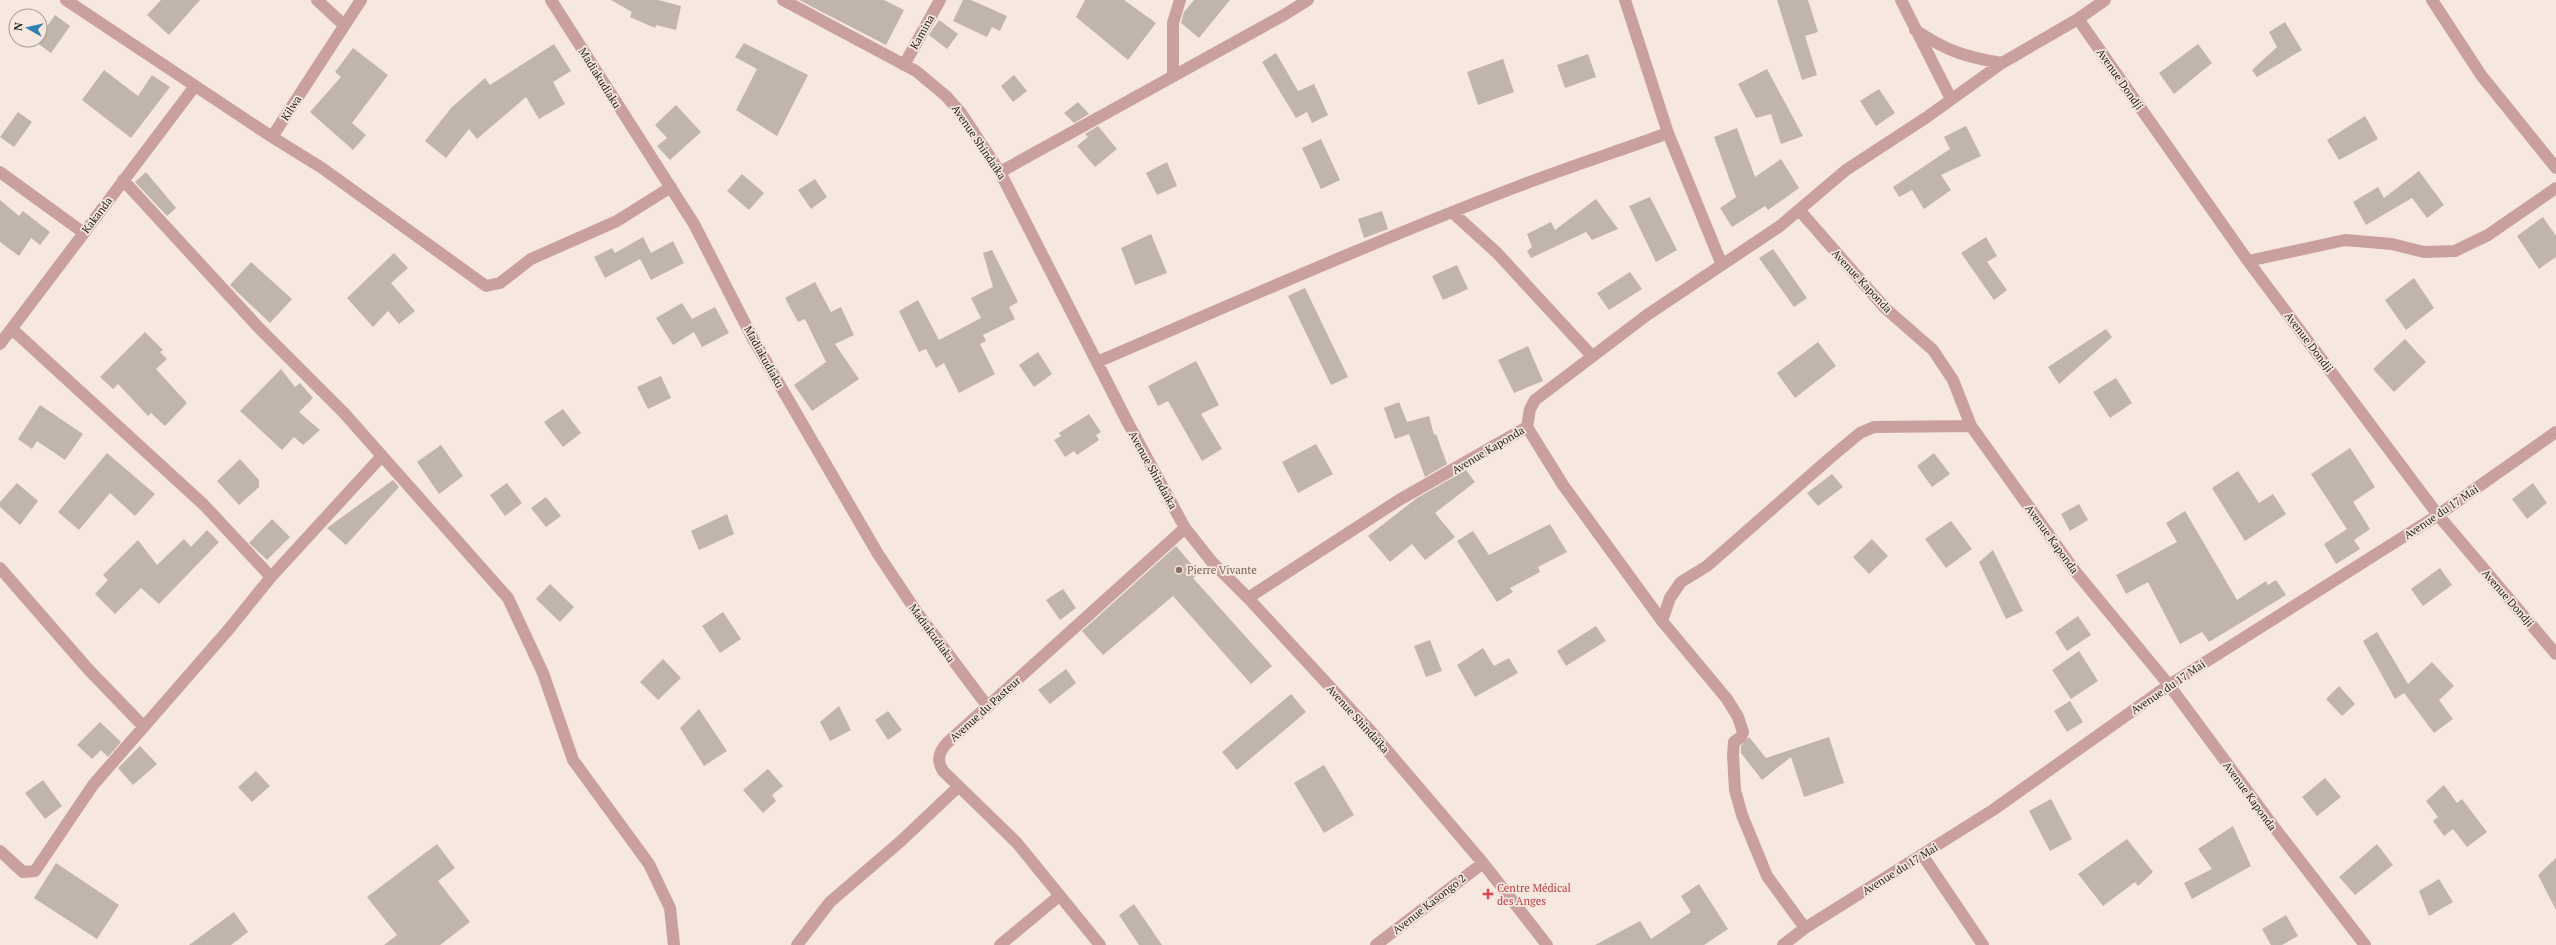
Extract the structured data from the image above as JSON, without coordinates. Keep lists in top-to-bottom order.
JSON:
{
  "streets": {
    "street": [
      "Kamina",
      "Madiakudiaku",
      "Avenue Dondji",
      "Kilwa",
      "Avenue Shindaïka",
      "Kakanda",
      "Avenue Kaponda",
      "Avenue du 17 Mai",
      "Avenue du Pasteur",
      "Avenue Kasongo 2"
    ]
  },
  "crossings": [
    ["Kamina", "Avenue Shindaïka"],
    ["Madiakudiaku", "Avenue du Pasteur"],
    ["Avenue Dondji", "Avenue du 17 Mai"],
    ["Avenue Shindaïka", "Avenue Kaponda"],
    ["Avenue Shindaïka", "Avenue du Pasteur"],
    ["Avenue Shindaïka", "Avenue Kasongo 2"],
    ["Avenue Kaponda", "Avenue du 17 Mai"]
  ],
  "places": {
    "other": ["Pierre Vivante"],
    "health": ["Centre Médical des Anges"]
  },
  "north": "left"
}
